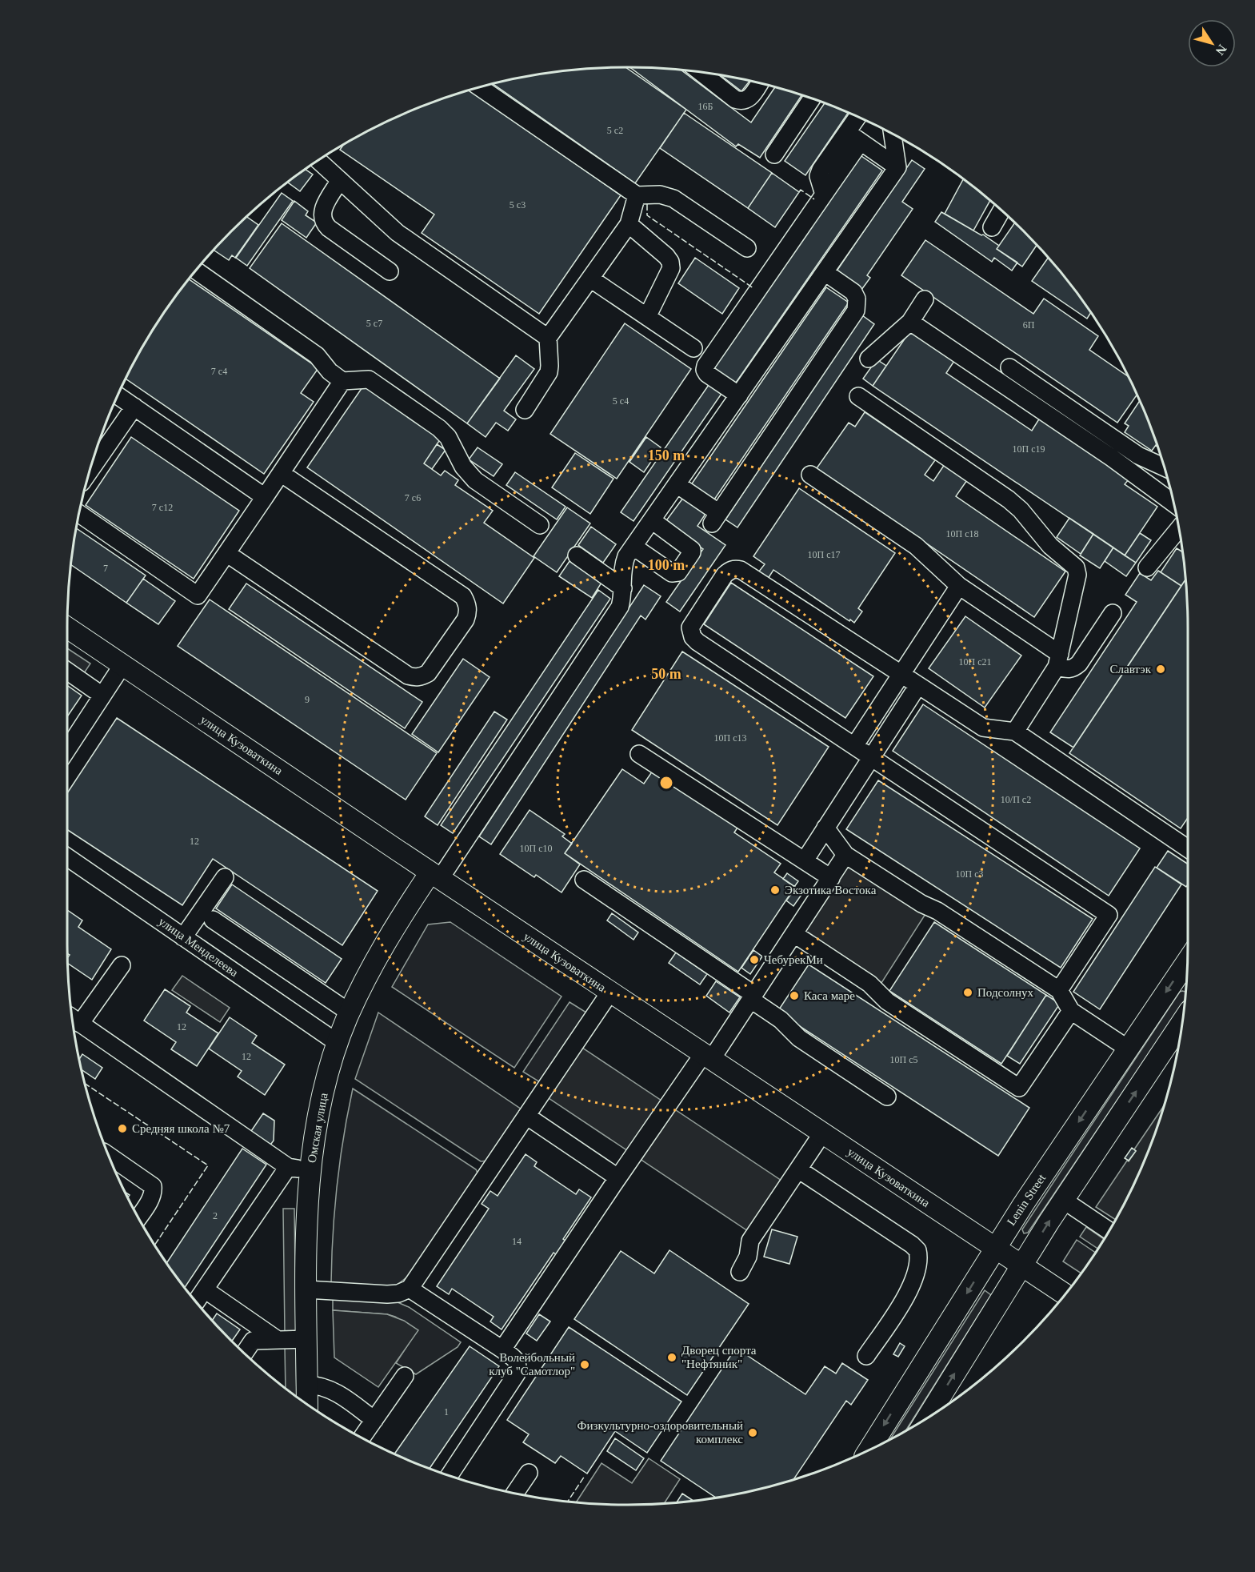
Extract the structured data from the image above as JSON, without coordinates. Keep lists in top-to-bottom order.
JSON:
{
  "streets": {
    "main road": ["улица Кузоваткина", "Омская улица", "Lenin Street"],
    "street": ["улица Менделеева"]
  },
  "crossings": [
    ["улица Кузоваткина", "Омская улица"],
    ["улица Кузоваткина", "Lenin Street"],
    ["улица Менделеева", "Омская улица"]
  ],
  "places": [
    "Славтэк",
    "Экзотика Востока",
    "ЧебурекМи",
    "Подсолнух",
    "Каса маре",
    "Средняя школа №7",
    "Дворец спорта \"Нефтяник\"",
    "Волейбольный клуб \"Самотлор\"",
    "Физкультурно-оздоровительный комплекс"
  ],
  "house_numbers": [
    "16Б",
    "5 с2",
    "5 с3",
    "5 с7",
    "6П",
    "7 с4",
    "5 с4",
    "10П с19",
    "7 с6",
    "7 с12",
    "10П с18",
    "10П с17",
    "7",
    "10П с21",
    "9",
    "10П с13",
    "10/П с2",
    "12",
    "10П с10",
    "10П с3",
    "12",
    "12",
    "10П с5",
    "2",
    "14",
    "1"
  ],
  "north": "bottom right",
  "rings": ["150 m", "100 m", "50 m"]
}
